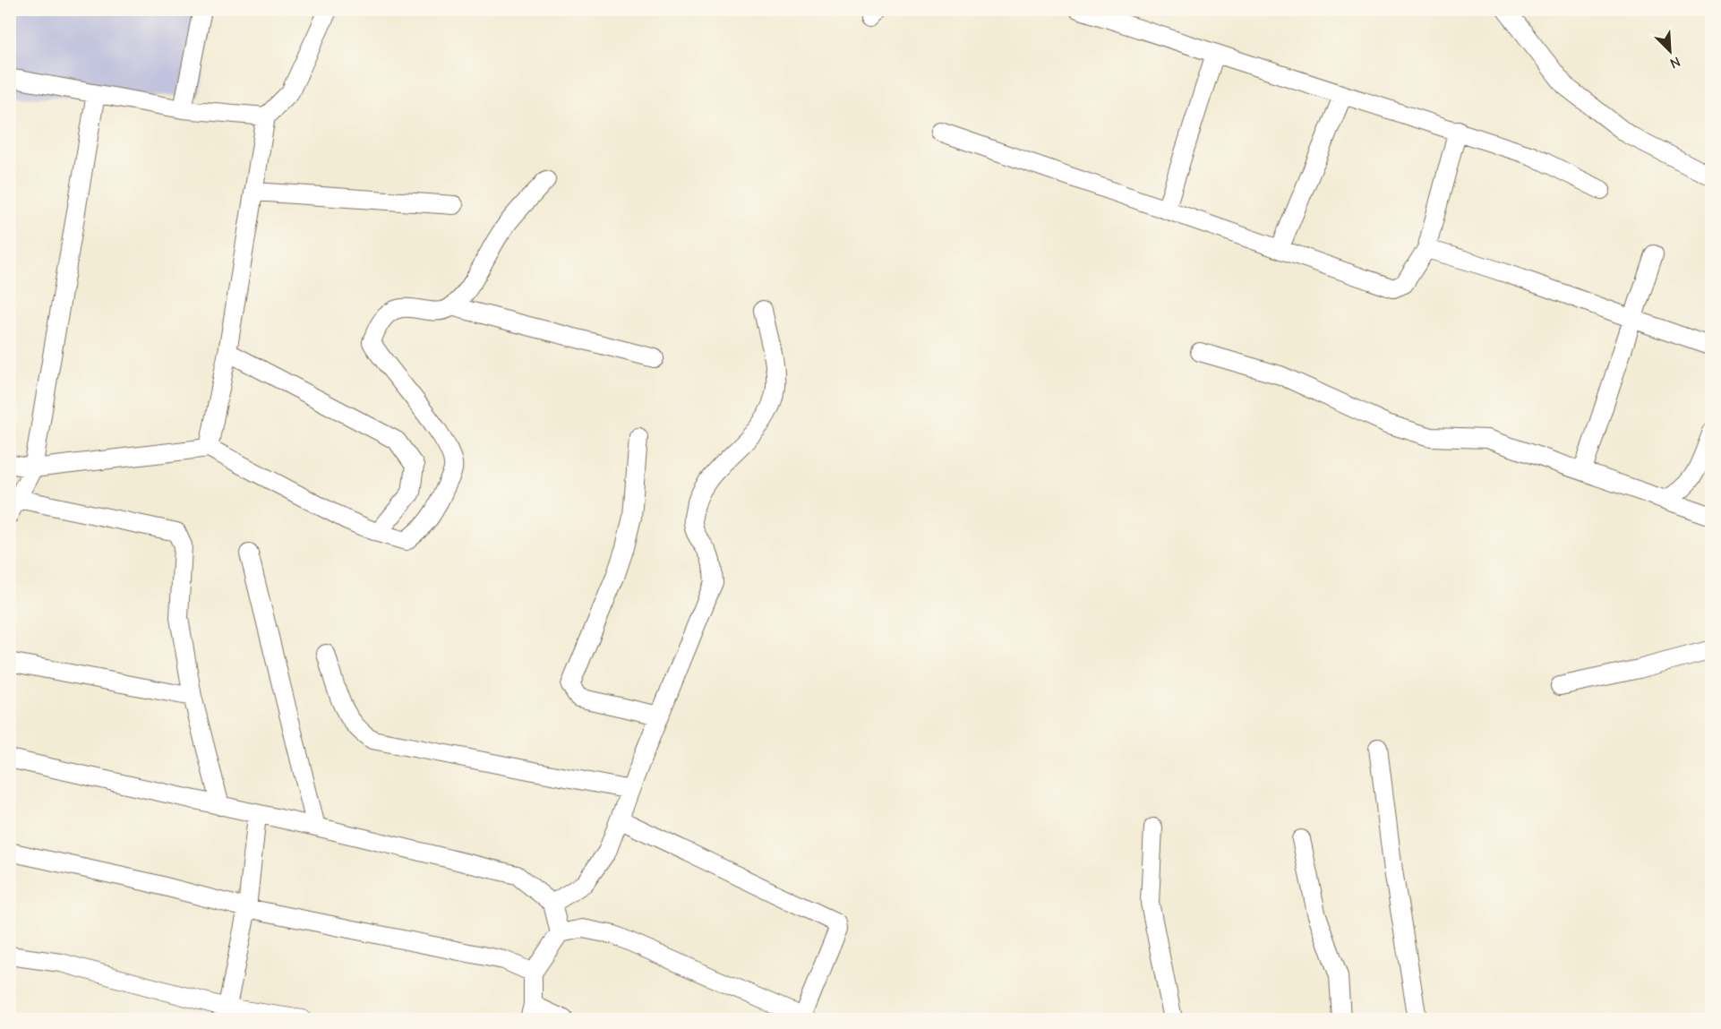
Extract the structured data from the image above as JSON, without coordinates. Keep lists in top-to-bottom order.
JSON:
{
  "north": "bottom right"
}
